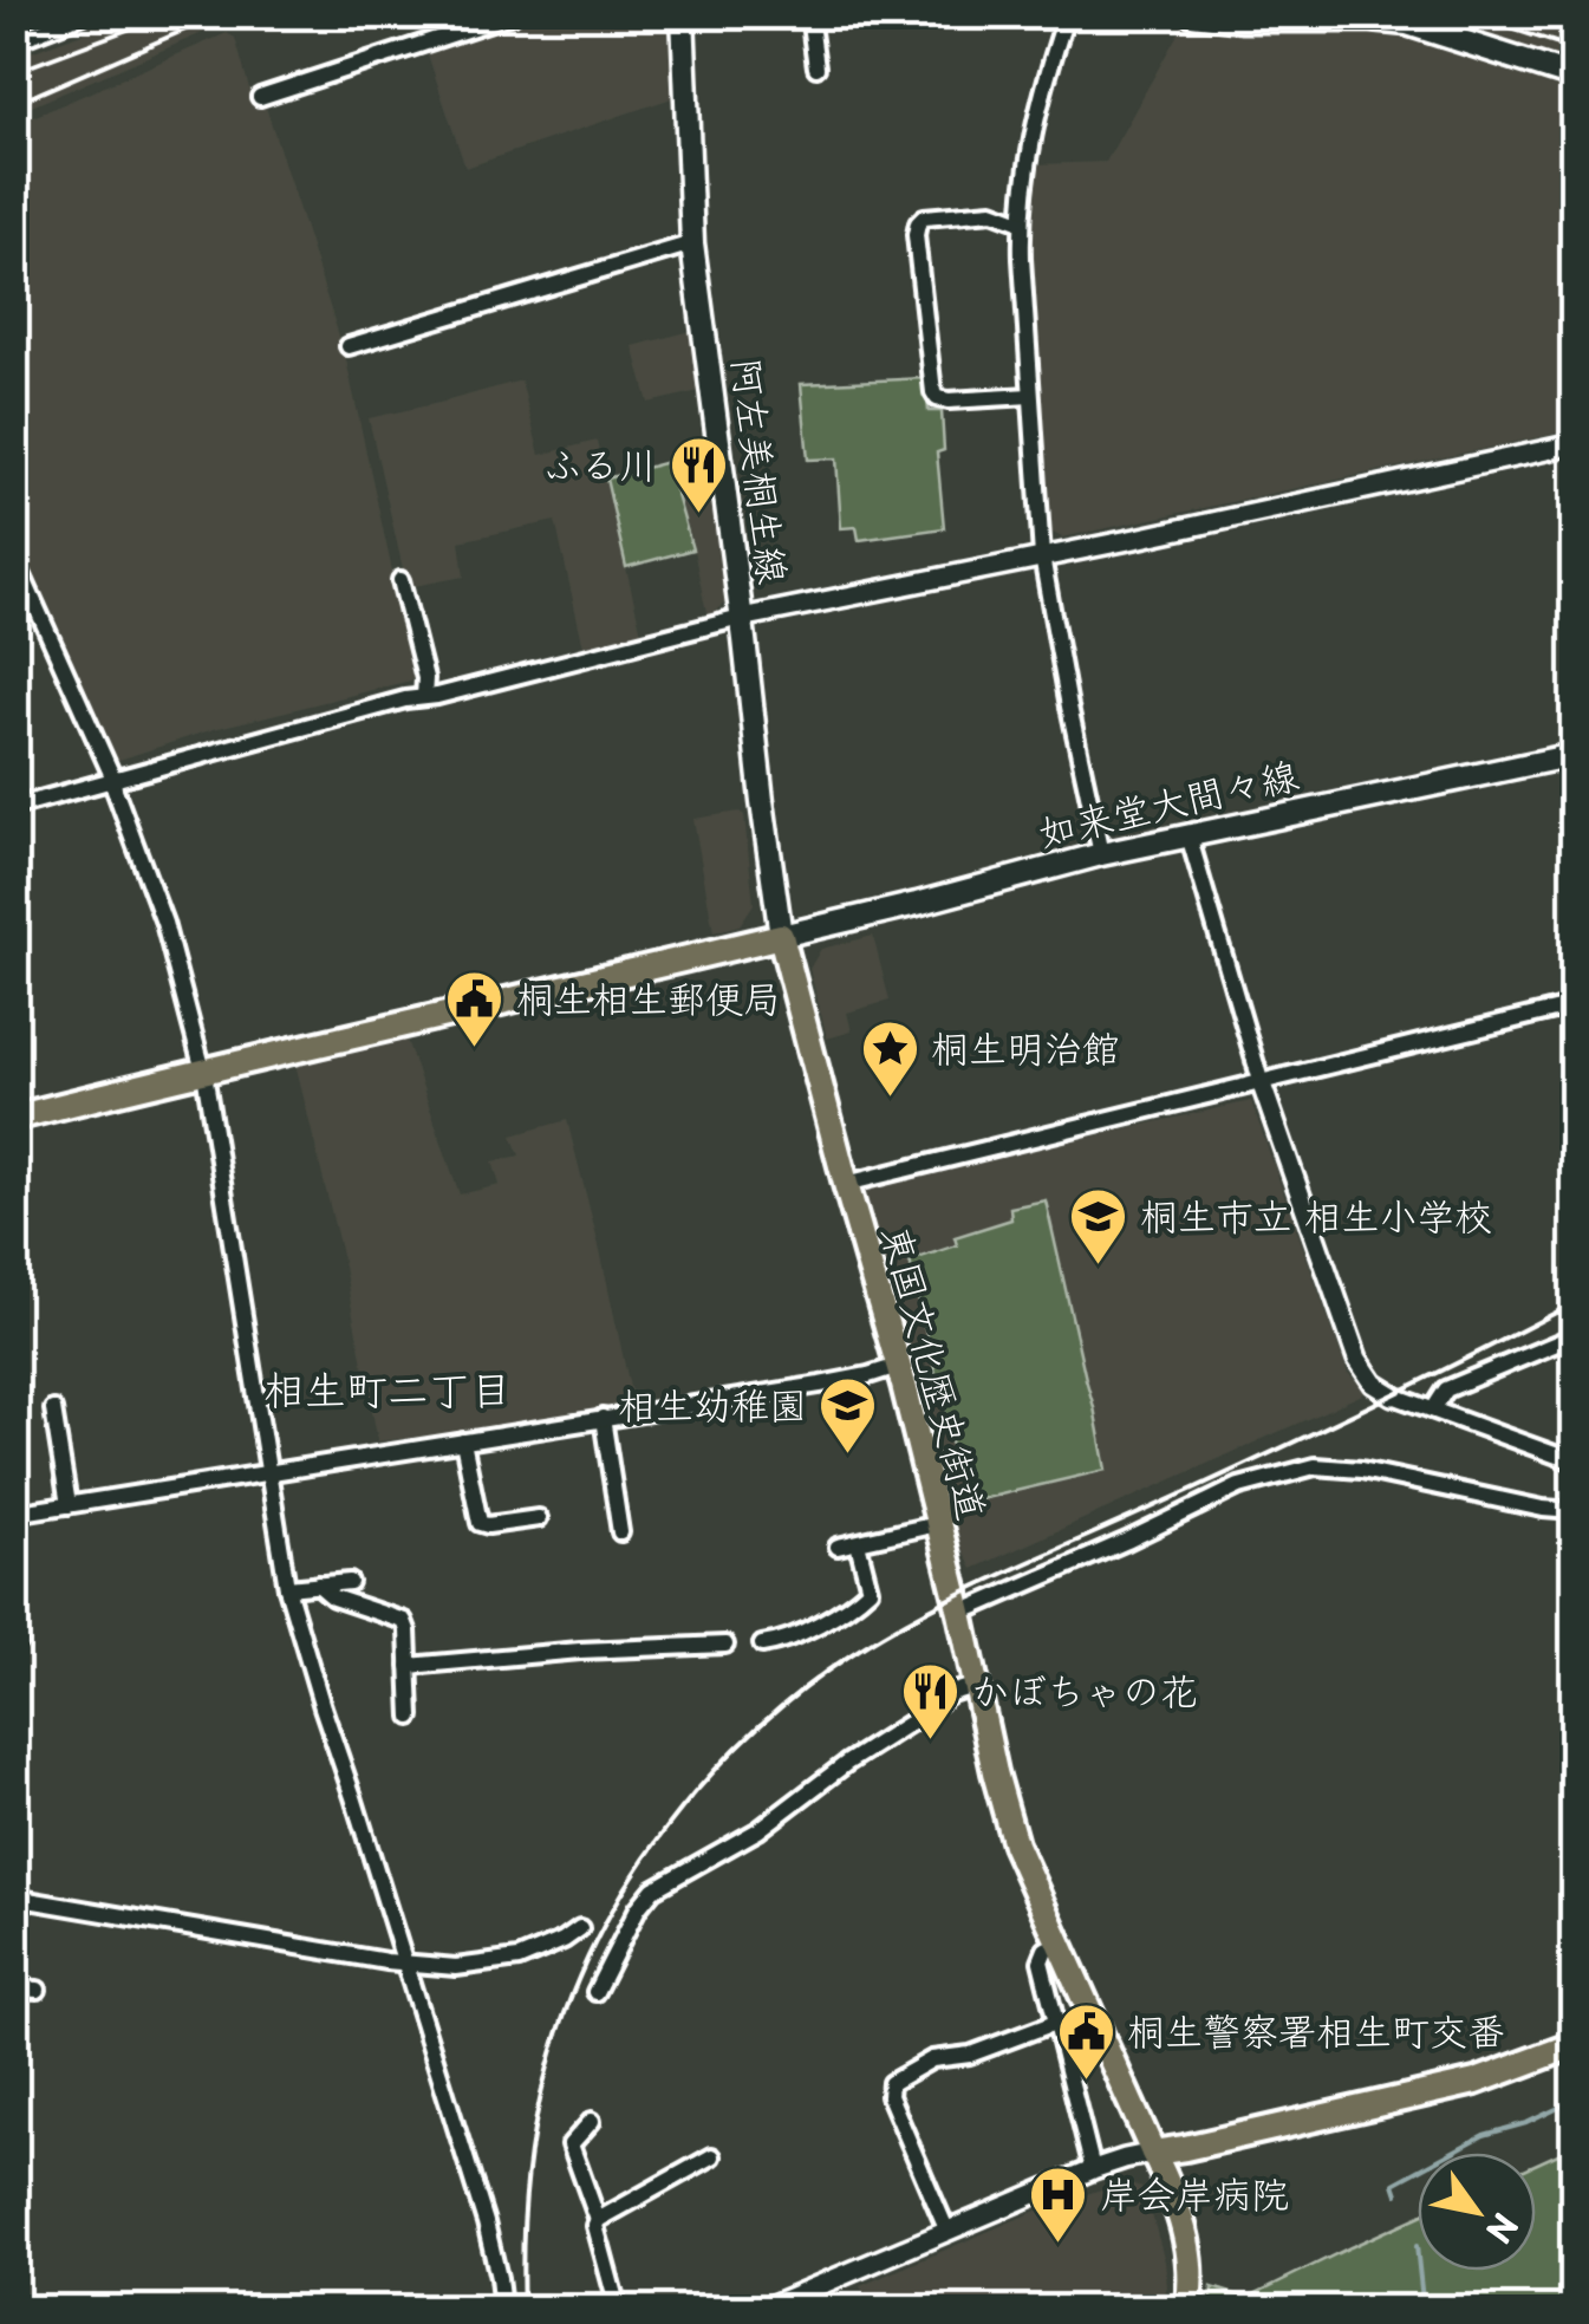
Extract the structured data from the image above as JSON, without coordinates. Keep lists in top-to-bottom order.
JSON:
{
  "streets": {
    "main road": ["阿左美桐生線", "如来堂大間々線", "東国文化歴史街道"]
  },
  "crossings": [
    ["阿左美桐生線", "如来堂大間々線"],
    ["阿左美桐生線", "東国文化歴史街道"],
    ["如来堂大間々線", "東国文化歴史街道"]
  ],
  "districts": ["相生町二丁目"],
  "places": {
    "restaurant": ["ふる川", "かぼちゃの花"],
    "public building": ["桐生相生郵便局", "桐生警察署相生町交番"],
    "place": ["桐生明治館"],
    "school or university": ["桐生市立 相生小学校", "相生幼稚園"],
    "hospital": ["岸会岸病院"]
  },
  "north": "bottom right"
}
